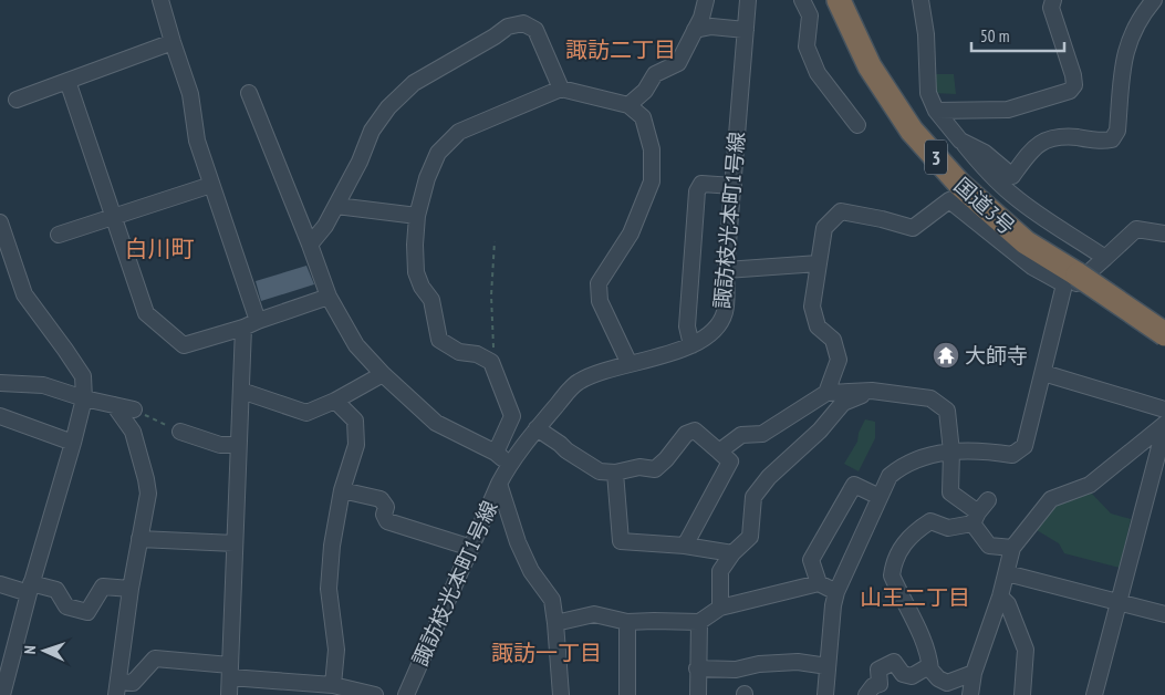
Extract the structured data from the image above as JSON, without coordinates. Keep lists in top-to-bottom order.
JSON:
{
  "streets": {
    "highway": ["3", "国道3号"],
    "street": ["諏訪枝光本町1号線"]
  },
  "districts": [
    "諏訪二丁目",
    "白川町",
    "山王二丁目",
    "諏訪一丁目"
  ],
  "places": {
    "temple": ["大師寺"]
  },
  "scale_bar": "50 m",
  "north": "left"
}
